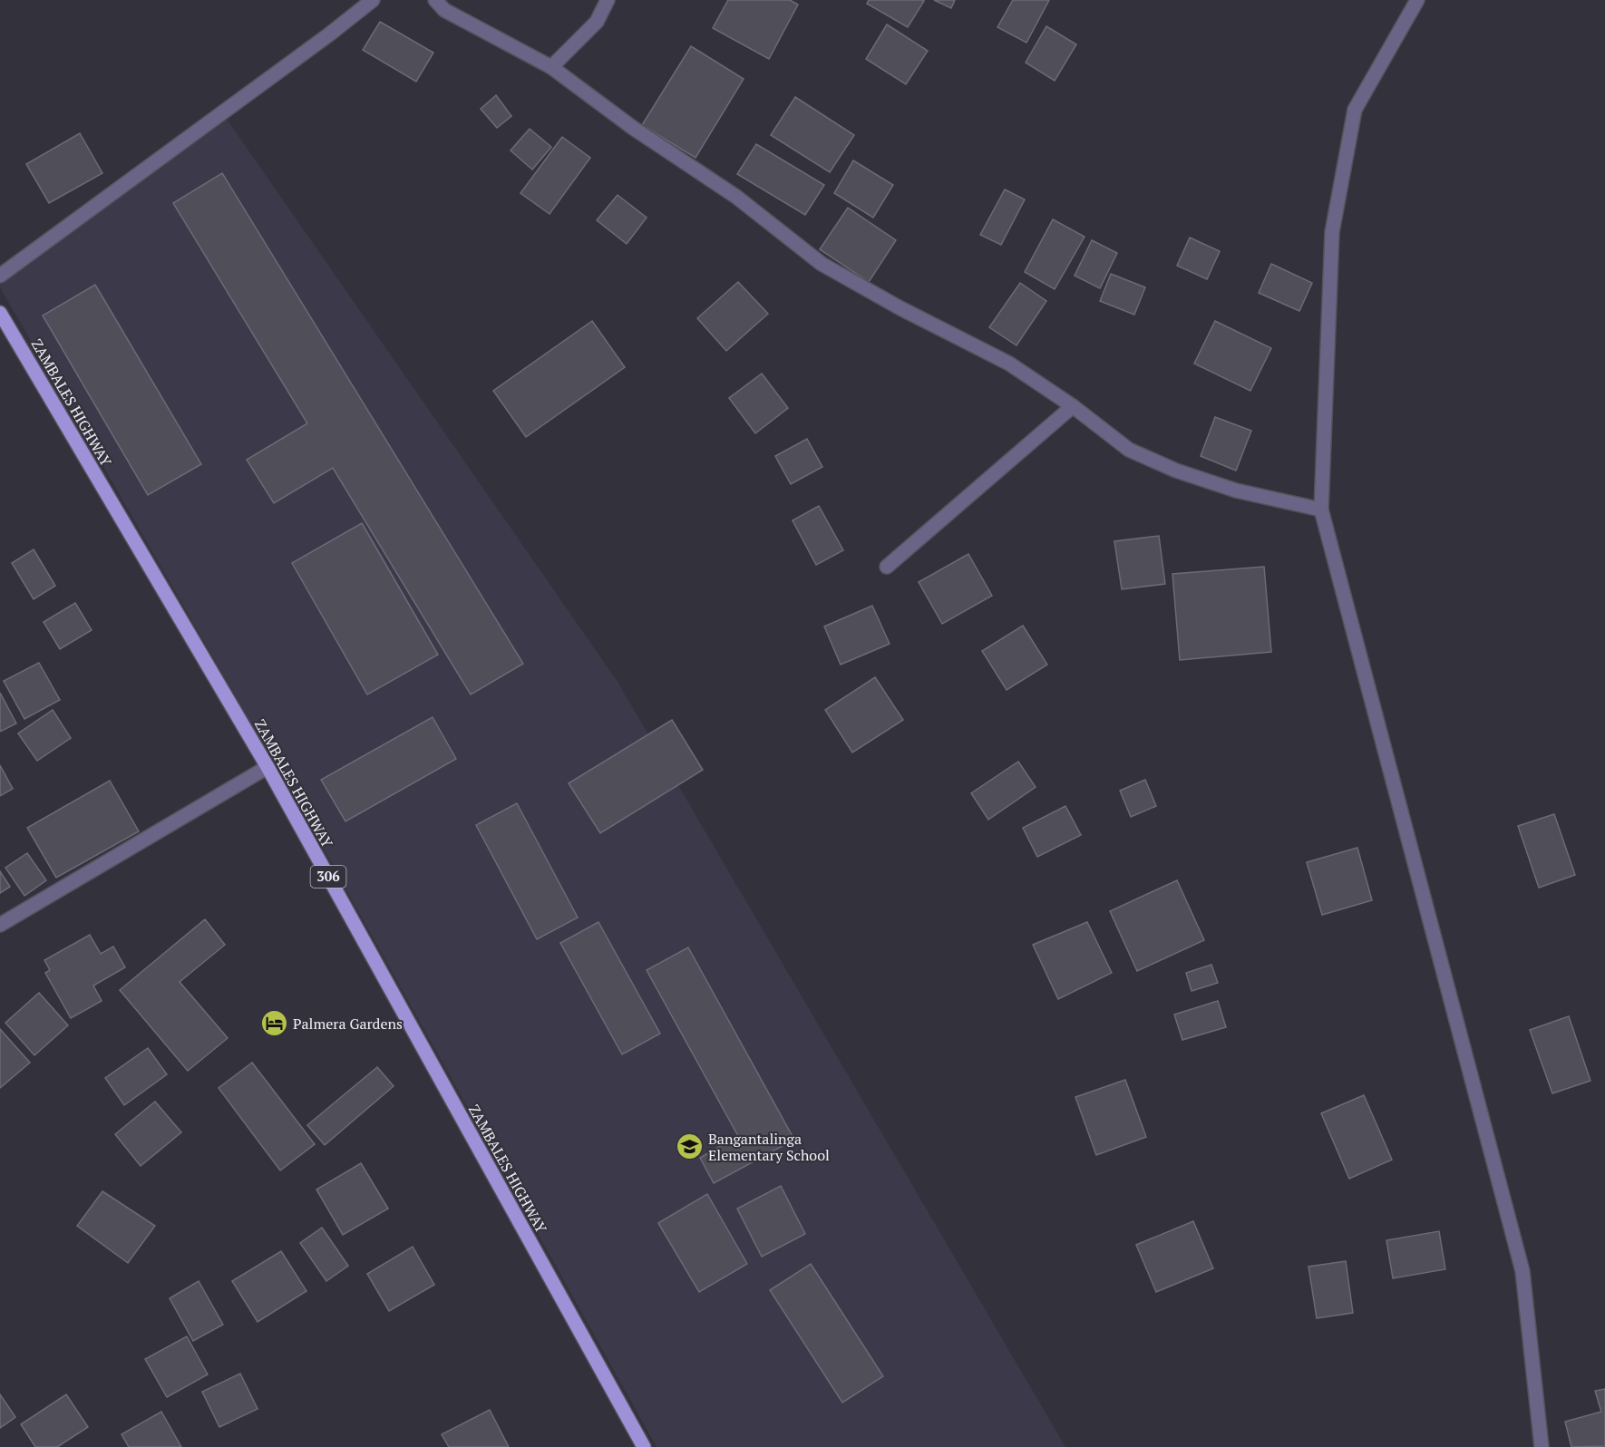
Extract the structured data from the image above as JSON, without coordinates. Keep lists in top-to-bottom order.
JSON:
{
  "streets": {
    "main road": ["ZAMBALES HIGHWAY", "306"]
  },
  "places": {
    "hotel": ["Palmera Gardens"],
    "school or university": ["Bangantalinga Elementary School"]
  }
}
